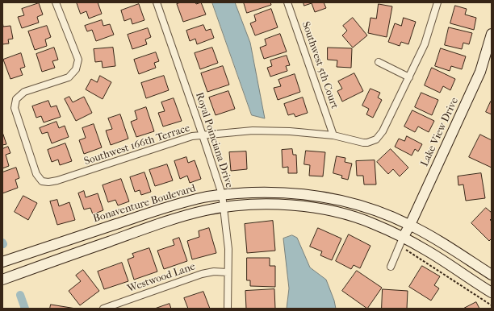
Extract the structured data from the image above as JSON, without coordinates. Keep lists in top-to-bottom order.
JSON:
{
  "streets": {
    "main road": ["Lake View Drive", "Bonaventure Boulevard"],
    "street": [
      "Southwest 5th Court",
      "Royal Poinciana Drive",
      "Southwest 166th Terrace",
      "Westwood Lane"
    ]
  },
  "crossings": [
    ["Southwest 5th Court", "Southwest 166th Terrace"],
    ["Lake View Drive", "Bonaventure Boulevard"],
    ["Royal Poinciana Drive", "Southwest 166th Terrace"],
    ["Royal Poinciana Drive", "Bonaventure Boulevard"],
    ["Royal Poinciana Drive", "Westwood Lane"]
  ]
}
